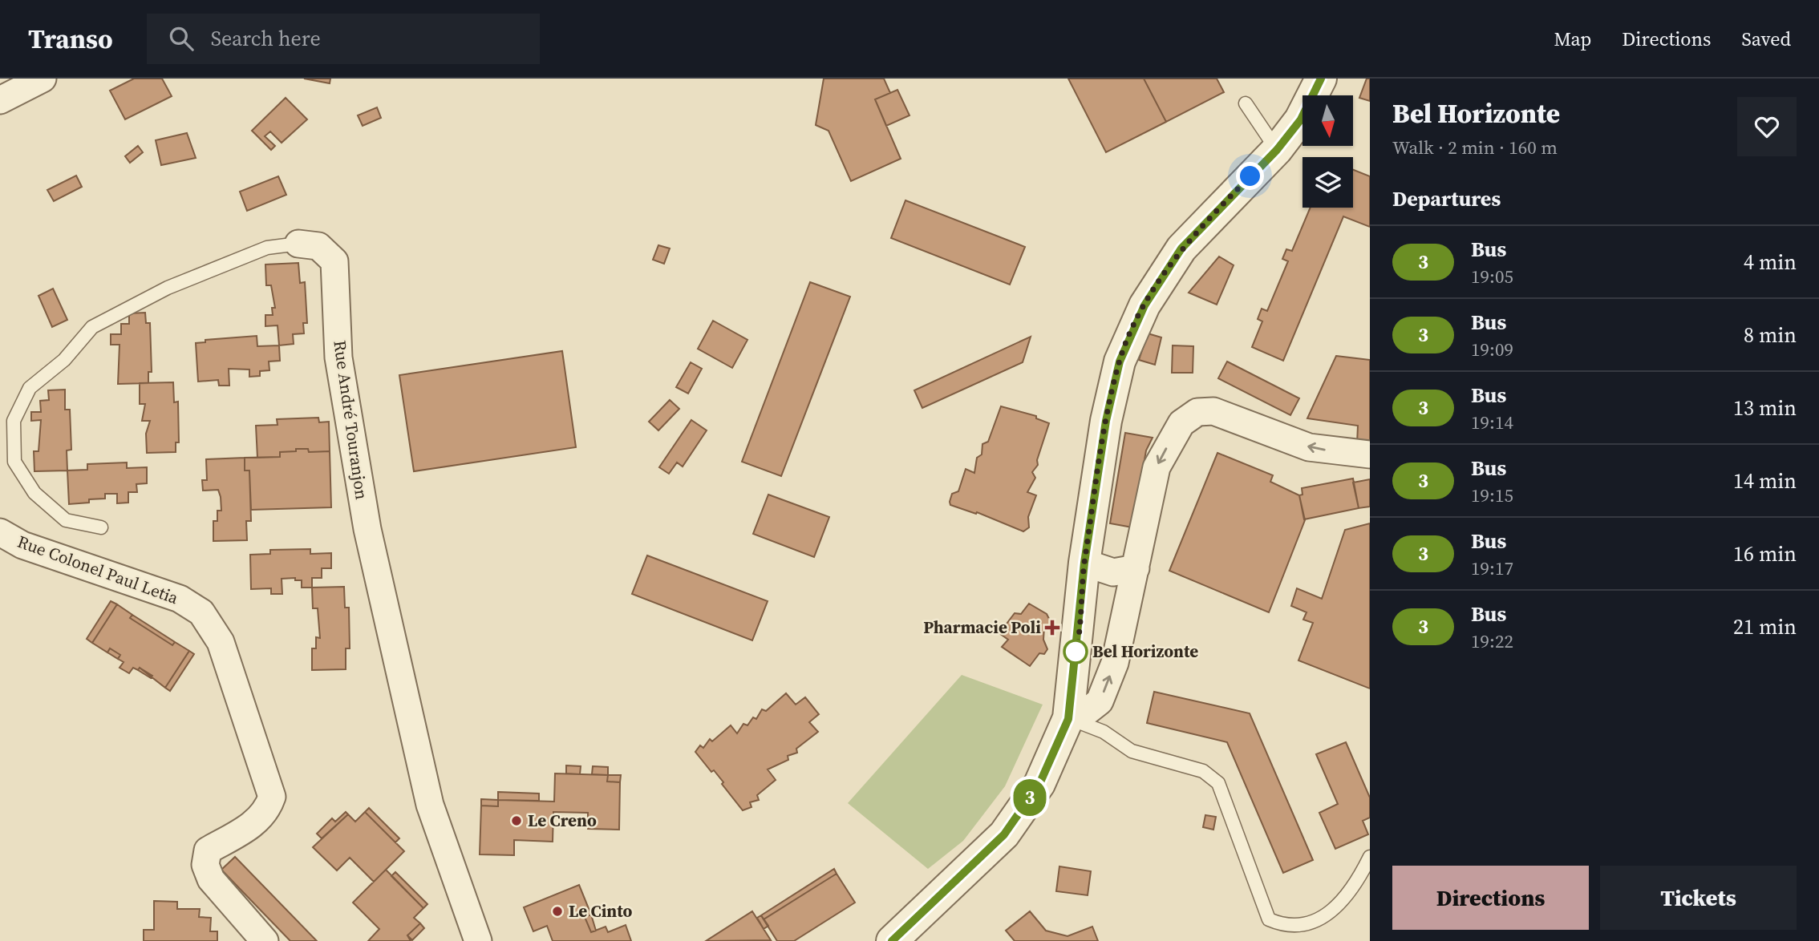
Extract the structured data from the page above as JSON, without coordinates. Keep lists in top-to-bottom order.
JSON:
{
  "streets": {
    "street": ["Rue André Touranjon", "Rue Colonel Paul Letia"]
  },
  "places": {
    "health": ["Pharmacie Poli"],
    "other": ["Bel Horizonte", "Le Creno", "Le Cinto"]
  },
  "lines": ["bus line 3"],
  "north": "bottom",
  "page": {
    "header": "Transo",
    "search": "Search here",
    "nav": ["Map", "Directions", "Saved"],
    "on_map": "3",
    "heading": [
      ["Bel Horizonte", "Walk · 2 min · 160 m"],
      "Departures"
    ],
    "list": [
      {
        "mark": "3",
        "name": "Bus",
        "note": "19:05",
        "value": "4 min"
      },
      {
        "mark": "3",
        "name": "Bus",
        "note": "19:09",
        "value": "8 min"
      },
      {
        "mark": "3",
        "name": "Bus",
        "note": "19:14",
        "value": "13 min"
      },
      {
        "mark": "3",
        "name": "Bus",
        "note": "19:15",
        "value": "14 min"
      },
      {
        "mark": "3",
        "name": "Bus",
        "note": "19:17",
        "value": "16 min"
      },
      {
        "mark": "3",
        "name": "Bus",
        "note": "19:22",
        "value": "21 min"
      }
    ],
    "buttons": ["Directions", "Tickets"]
  }
}
